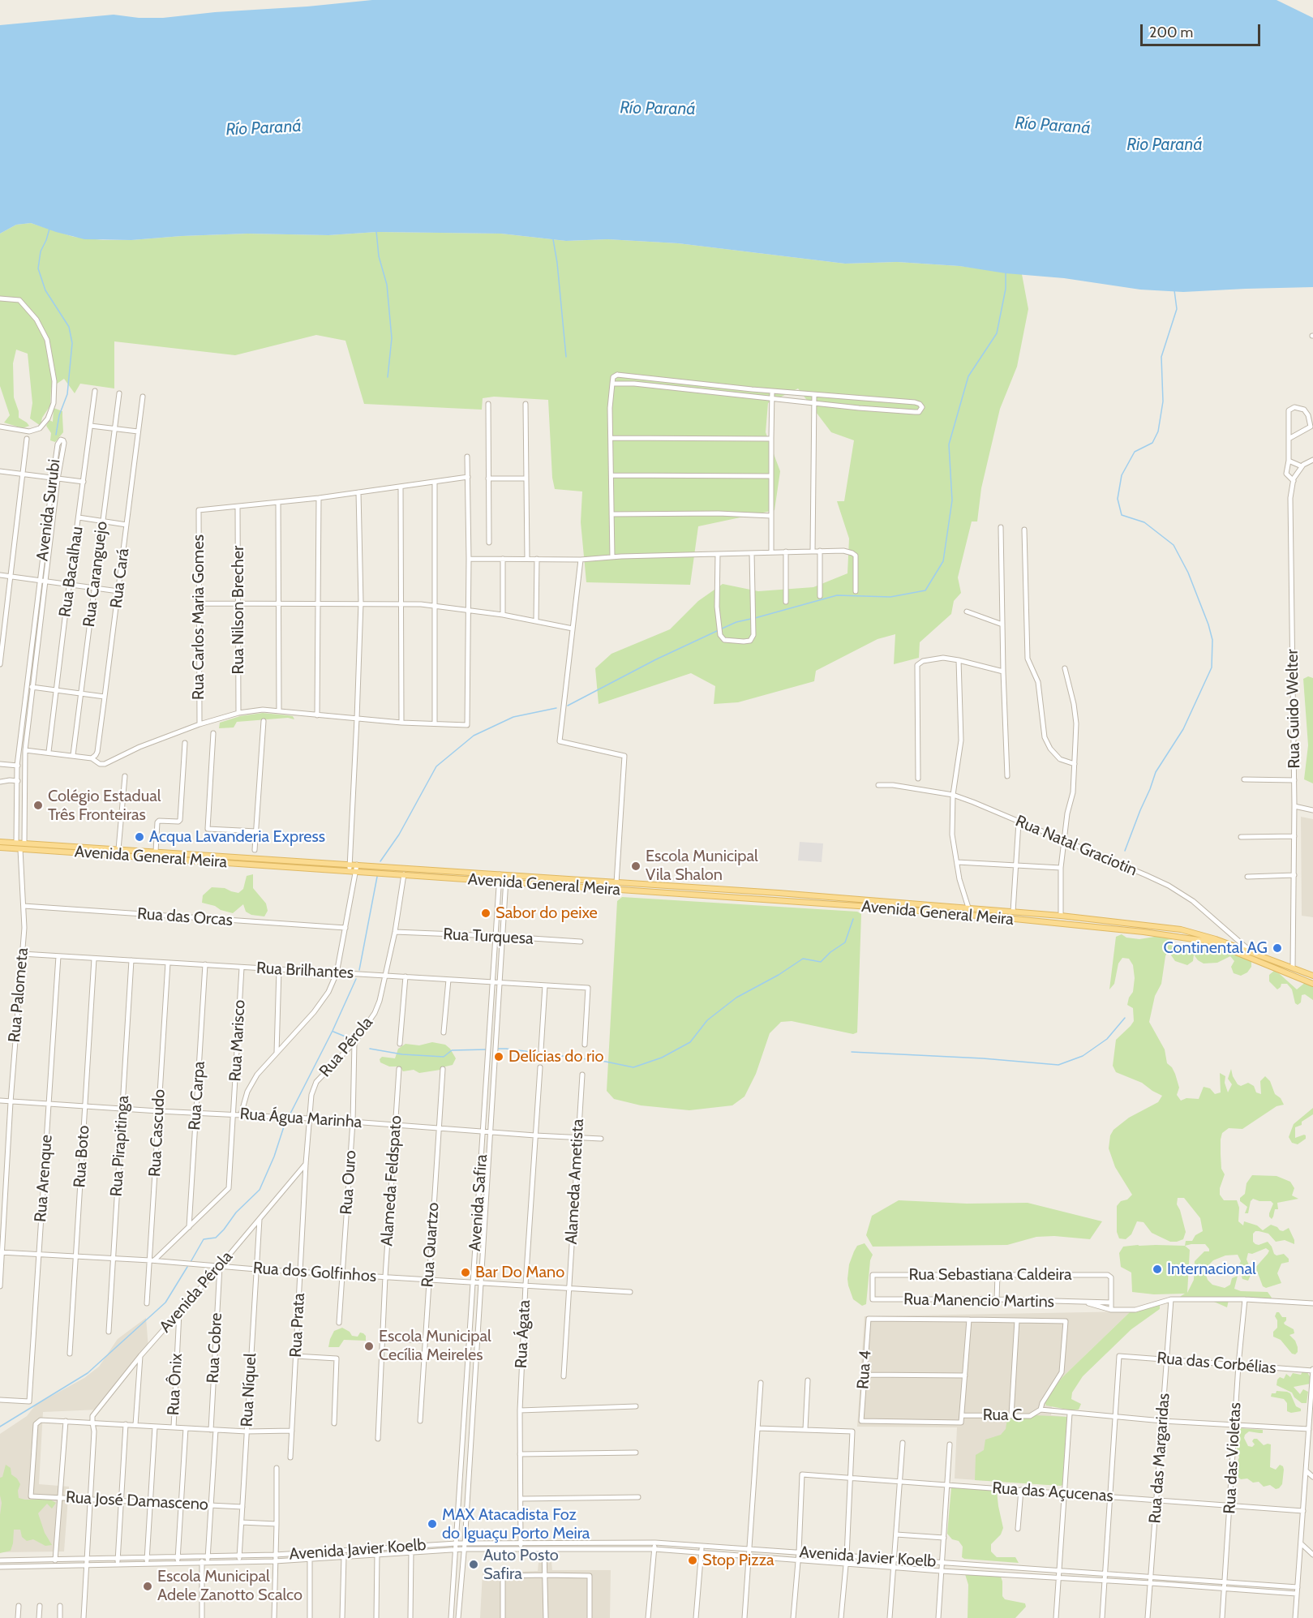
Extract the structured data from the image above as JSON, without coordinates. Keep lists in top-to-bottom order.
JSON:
{
  "streets": {
    "main road": ["Avenida General Meira"],
    "street": [
      "Avenida Surubi",
      "Rua Bacalhau",
      "Rua Caranguejo",
      "Rua Cará",
      "Rua Nilson Brecher",
      "Rua Carlos Maria Gomes",
      "Rua Guido Welter",
      "Rua Natal Graciotin",
      "Rua das Orcas",
      "Rua Turquesa",
      "Rua Brilhantes",
      "Rua Palometa",
      "Rua Marisco",
      "Rua Pérola",
      "Rua Carpa",
      "Rua Água Marinha",
      "Rua Cascudo",
      "Rua Pirapitinga",
      "Rua Boto",
      "Rua Arenque",
      "Alameda Feldspato",
      "Alameda Ametista",
      "Rua Ouro",
      "Avenida Safira",
      "Rua Quartzo",
      "Rua dos Golfinhos",
      "Rua Sebastiana Caldeira",
      "Avenida Pérola",
      "Rua Manencio Martins",
      "Rua Prata",
      "Rua Ágata",
      "Rua Cobre",
      "Rua das Corbélias",
      "Rua 4",
      "Rua Ônix",
      "Rua Níquel",
      "Rua C",
      "Rua das Margaridas",
      "Rua das Violetas",
      "Rua das Açucenas",
      "Rua José Damasceno",
      "Avenida Javier Koelb"
    ]
  },
  "crossings": [
    ["Avenida Surubi", "Avenida General Meira"],
    ["Rua Nilson Brecher", "Rua Carlos Maria Gomes"],
    ["Rua Guido Welter", "Avenida General Meira"],
    ["Rua Natal Graciotin", "Avenida General Meira"],
    ["Avenida General Meira", "Rua Palometa"],
    ["Avenida General Meira", "Rua Pérola"],
    ["Avenida General Meira", "Avenida Safira"],
    ["Rua das Orcas", "Rua Palometa"],
    ["Rua Turquesa", "Rua Pérola"],
    ["Rua Turquesa", "Avenida Safira"],
    ["Rua Brilhantes", "Rua Palometa"],
    ["Rua Brilhantes", "Rua Marisco"],
    ["Rua Brilhantes", "Rua Pérola"],
    ["Rua Brilhantes", "Rua Carpa"],
    ["Rua Brilhantes", "Rua Cascudo"],
    ["Rua Brilhantes", "Rua Pirapitinga"],
    ["Rua Brilhantes", "Rua Boto"],
    ["Rua Brilhantes", "Rua Arenque"],
    ["Rua Brilhantes", "Avenida Safira"],
    ["Rua Palometa", "Rua Água Marinha"],
    ["Rua Palometa", "Rua dos Golfinhos"],
    ["Rua Marisco", "Rua Carpa"],
    ["Rua Marisco", "Rua Água Marinha"],
    ["Rua Marisco", "Rua Cascudo"],
    ["Rua Marisco", "Rua dos Golfinhos"],
    ["Rua Pérola", "Rua Água Marinha"],
    ["Rua Pérola", "Rua Ouro"],
    ["Rua Pérola", "Avenida Pérola"],
    ["Rua Pérola", "Rua Prata"],
    ["Rua Carpa", "Rua Água Marinha"],
    ["Rua Água Marinha", "Rua Cascudo"],
    ["Rua Água Marinha", "Rua Pirapitinga"],
    ["Rua Água Marinha", "Rua Boto"],
    ["Rua Água Marinha", "Rua Arenque"],
    ["Rua Água Marinha", "Alameda Feldspato"],
    ["Rua Água Marinha", "Alameda Ametista"],
    ["Rua Água Marinha", "Rua Ouro"],
    ["Rua Água Marinha", "Avenida Safira"],
    ["Rua Água Marinha", "Rua Quartzo"],
    ["Rua Água Marinha", "Rua Ágata"],
    ["Rua Cascudo", "Rua dos Golfinhos"],
    ["Rua Pirapitinga", "Rua dos Golfinhos"],
    ["Rua Boto", "Rua dos Golfinhos"],
    ["Rua Arenque", "Rua dos Golfinhos"],
    ["Alameda Feldspato", "Rua dos Golfinhos"],
    ["Alameda Ametista", "Rua dos Golfinhos"],
    ["Rua Ouro", "Rua dos Golfinhos"],
    ["Avenida Safira", "Rua dos Golfinhos"],
    ["Avenida Safira", "Avenida Javier Koelb"],
    ["Rua Quartzo", "Rua dos Golfinhos"],
    ["Rua dos Golfinhos", "Avenida Pérola"],
    ["Rua dos Golfinhos", "Rua Prata"],
    ["Rua dos Golfinhos", "Rua Ágata"],
    ["Rua dos Golfinhos", "Rua Cobre"],
    ["Rua dos Golfinhos", "Rua Níquel"],
    ["Rua Sebastiana Caldeira", "Rua Manencio Martins"],
    ["Avenida Pérola", "Rua Prata"],
    ["Avenida Pérola", "Rua Cobre"],
    ["Avenida Pérola", "Rua Ônix"],
    ["Avenida Pérola", "Rua Níquel"],
    ["Rua Manencio Martins", "Rua das Margaridas"],
    ["Rua Manencio Martins", "Rua das Violetas"],
    ["Rua Ágata", "Avenida Javier Koelb"],
    ["Rua Cobre", "Rua José Damasceno"],
    ["Rua Cobre", "Avenida Javier Koelb"],
    ["Rua das Corbélias", "Rua C"],
    ["Rua das Corbélias", "Rua das Margaridas"],
    ["Rua das Corbélias", "Rua das Violetas"],
    ["Rua 4", "Rua C"],
    ["Rua Níquel", "Rua José Damasceno"],
    ["Rua Níquel", "Avenida Javier Koelb"],
    ["Rua C", "Rua das Margaridas"],
    ["Rua C", "Rua das Violetas"],
    ["Rua das Margaridas", "Rua das Açucenas"],
    ["Rua das Margaridas", "Avenida Javier Koelb"],
    ["Rua das Violetas", "Rua das Açucenas"],
    ["Rua das Violetas", "Avenida Javier Koelb"],
    ["Rua das Açucenas", "Avenida Javier Koelb"]
  ],
  "water": ["Río Paraná", "Rio Paraná"],
  "places": [
    "Colégio Estadual Três Fronteiras",
    "Acqua Lavanderia Express",
    "Escola Municipal Vila Shalon",
    "Sabor do peixe",
    "Continental AG",
    "Delícias do rio",
    "Internacional",
    "Bar Do Mano",
    "Escola Municipal Cecília Meireles",
    "MAX Atacadista Foz do Iguaçu Porto Meira",
    "Stop Pizza",
    "Auto Posto Safira",
    "Escola Municipal Adele Zanotto Scalco"
  ],
  "scale_bar": "200 m"
}
